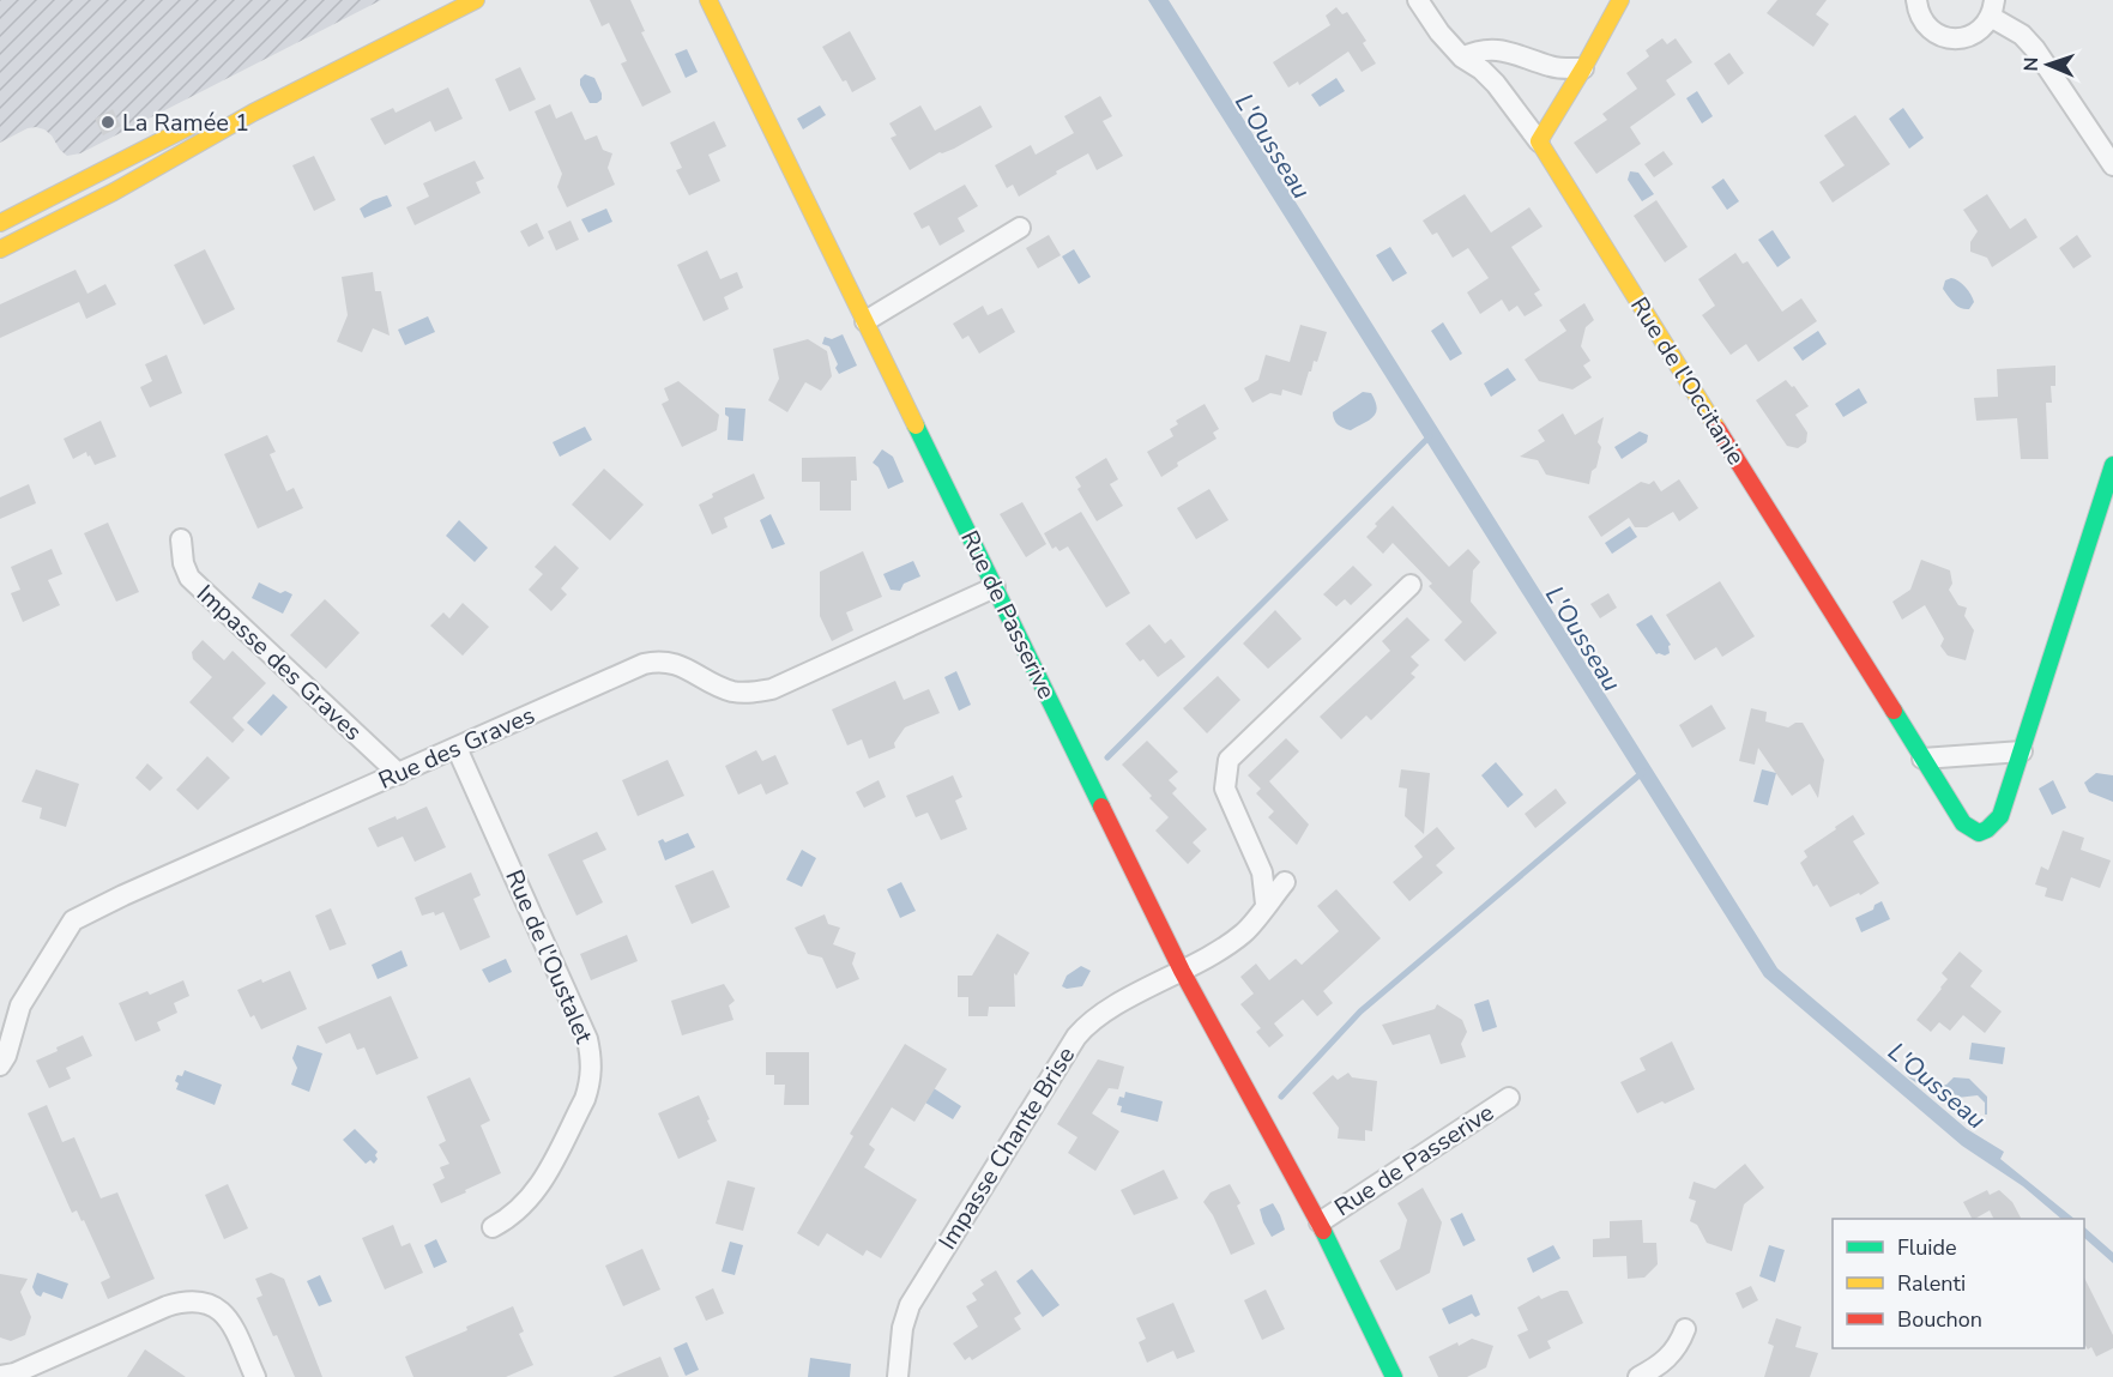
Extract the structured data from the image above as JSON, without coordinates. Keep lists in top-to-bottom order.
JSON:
{
  "streets": {
    "street": [
      "Rue de l'Occitanie",
      "Rue de Passerive",
      "Impasse des Graves",
      "Rue des Graves",
      "Rue de l'Oustalet",
      "Impasse Chante Brise"
    ]
  },
  "crossings": [
    ["Rue de Passerive", "Rue des Graves"],
    ["Rue de Passerive", "Impasse Chante Brise"],
    ["Impasse des Graves", "Rue des Graves"],
    ["Rue des Graves", "Rue de l'Oustalet"]
  ],
  "water": ["L'Ousseau"],
  "places": ["La Ramée 1"],
  "legend": ["Fluide", "Ralenti", "Bouchon"],
  "north": "left"
}
